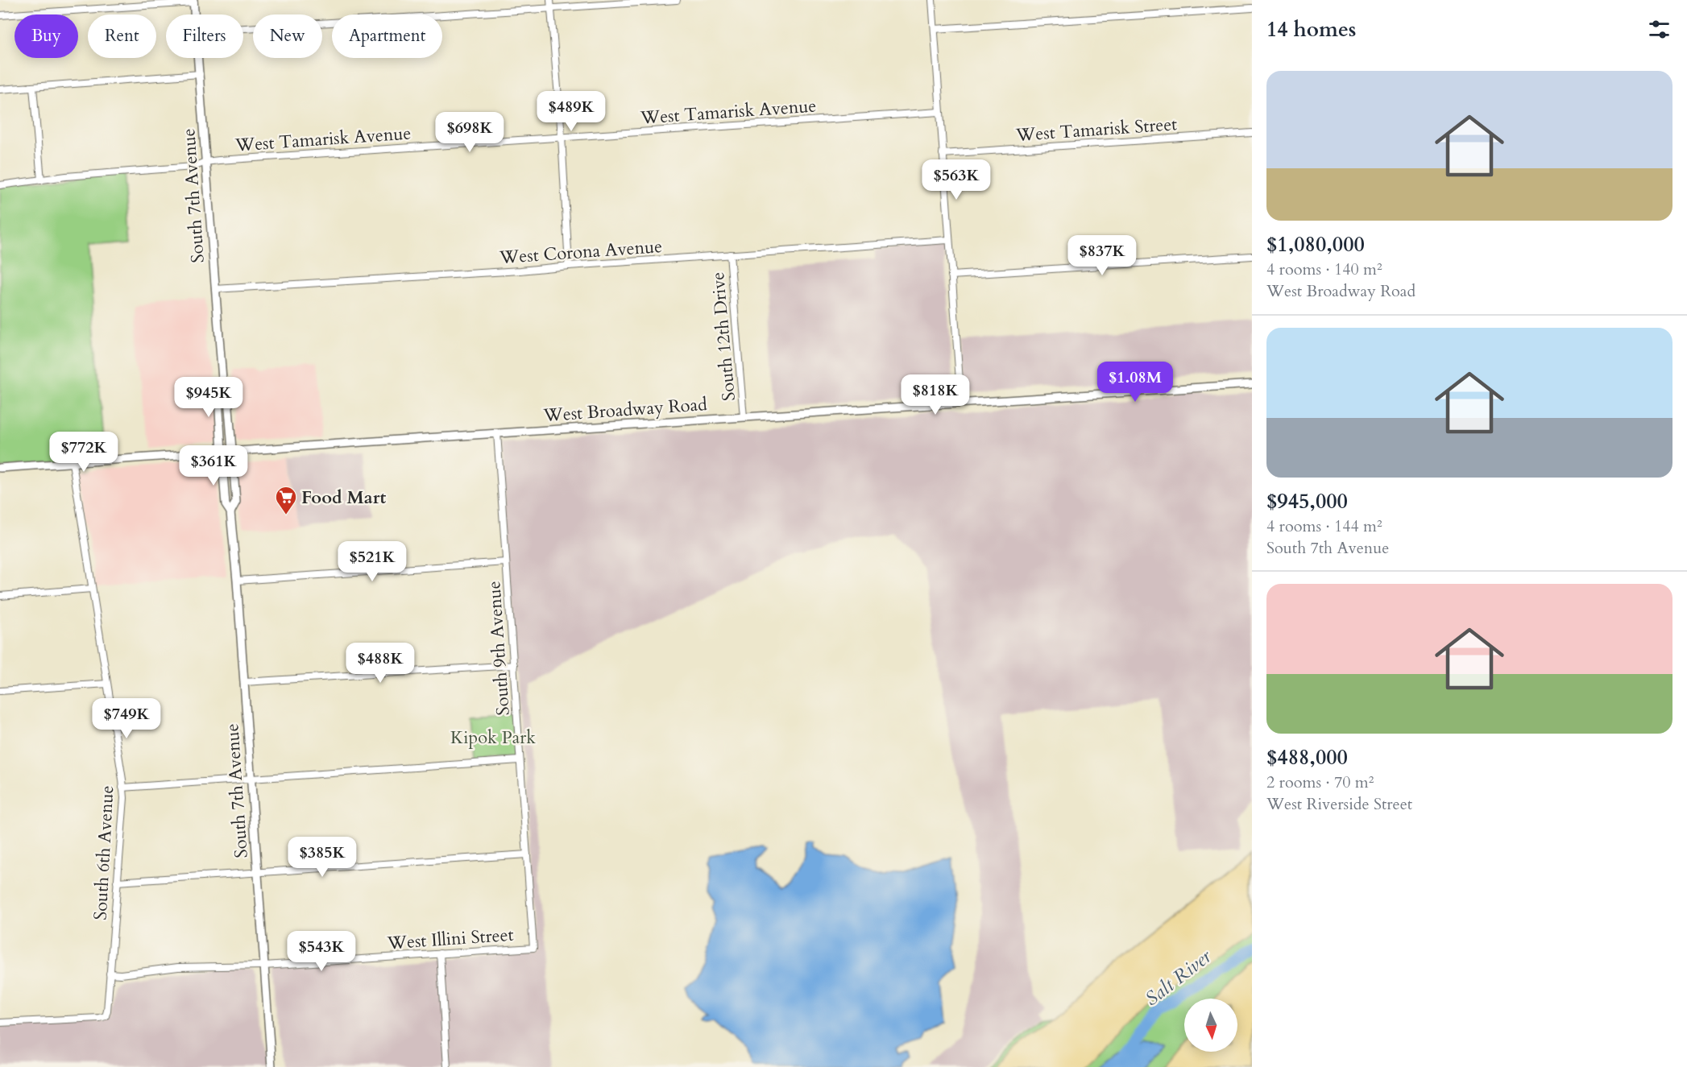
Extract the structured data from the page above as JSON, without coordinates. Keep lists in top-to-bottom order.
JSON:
{
  "streets": {
    "main road": ["South 7th Avenue", "West Broadway Road"],
    "street": [
      "West Tamarisk Avenue",
      "West Tamarisk Street",
      "West Corona Avenue",
      "South 12th Drive",
      "South 9th Avenue",
      "South 6th Avenue",
      "West Illini Street"
    ]
  },
  "crossings": [
    ["West Tamarisk Avenue", "South 7th Avenue"],
    ["South 7th Avenue", "West Corona Avenue"],
    ["South 7th Avenue", "West Broadway Road"],
    ["South 7th Avenue", "West Illini Street"],
    ["West Corona Avenue", "South 12th Drive"],
    ["South 12th Drive", "West Broadway Road"],
    ["West Broadway Road", "South 9th Avenue"],
    ["West Broadway Road", "South 6th Avenue"],
    ["South 9th Avenue", "West Illini Street"],
    ["South 6th Avenue", "West Illini Street"]
  ],
  "water": ["Salt River"],
  "parks": ["Kipok Park"],
  "places": {
    "supermarket": ["Food Mart"]
  },
  "north": "bottom",
  "page": {
    "heading": "14 homes",
    "chip": [
      "Buy",
      "Rent",
      "Filters",
      "New",
      "Apartment"
    ],
    "list": [
      {
        "name": "$1,080,000",
        "note": "4 rooms · 140 m² · West Broadway Road"
      },
      {
        "name": "$945,000",
        "note": "4 rooms · 144 m² · South 7th Avenue"
      },
      {
        "name": "$488,000",
        "note": "2 rooms · 70 m² · West Riverside Street"
      }
    ],
    "price": [
      "$489K",
      "$698K",
      "$563K",
      "$837K",
      "$1.08M",
      "$818K",
      "$945K",
      "$772K",
      "$361K",
      "$521K",
      "$488K",
      "$749K",
      "$385K",
      "$543K"
    ]
  }
}
